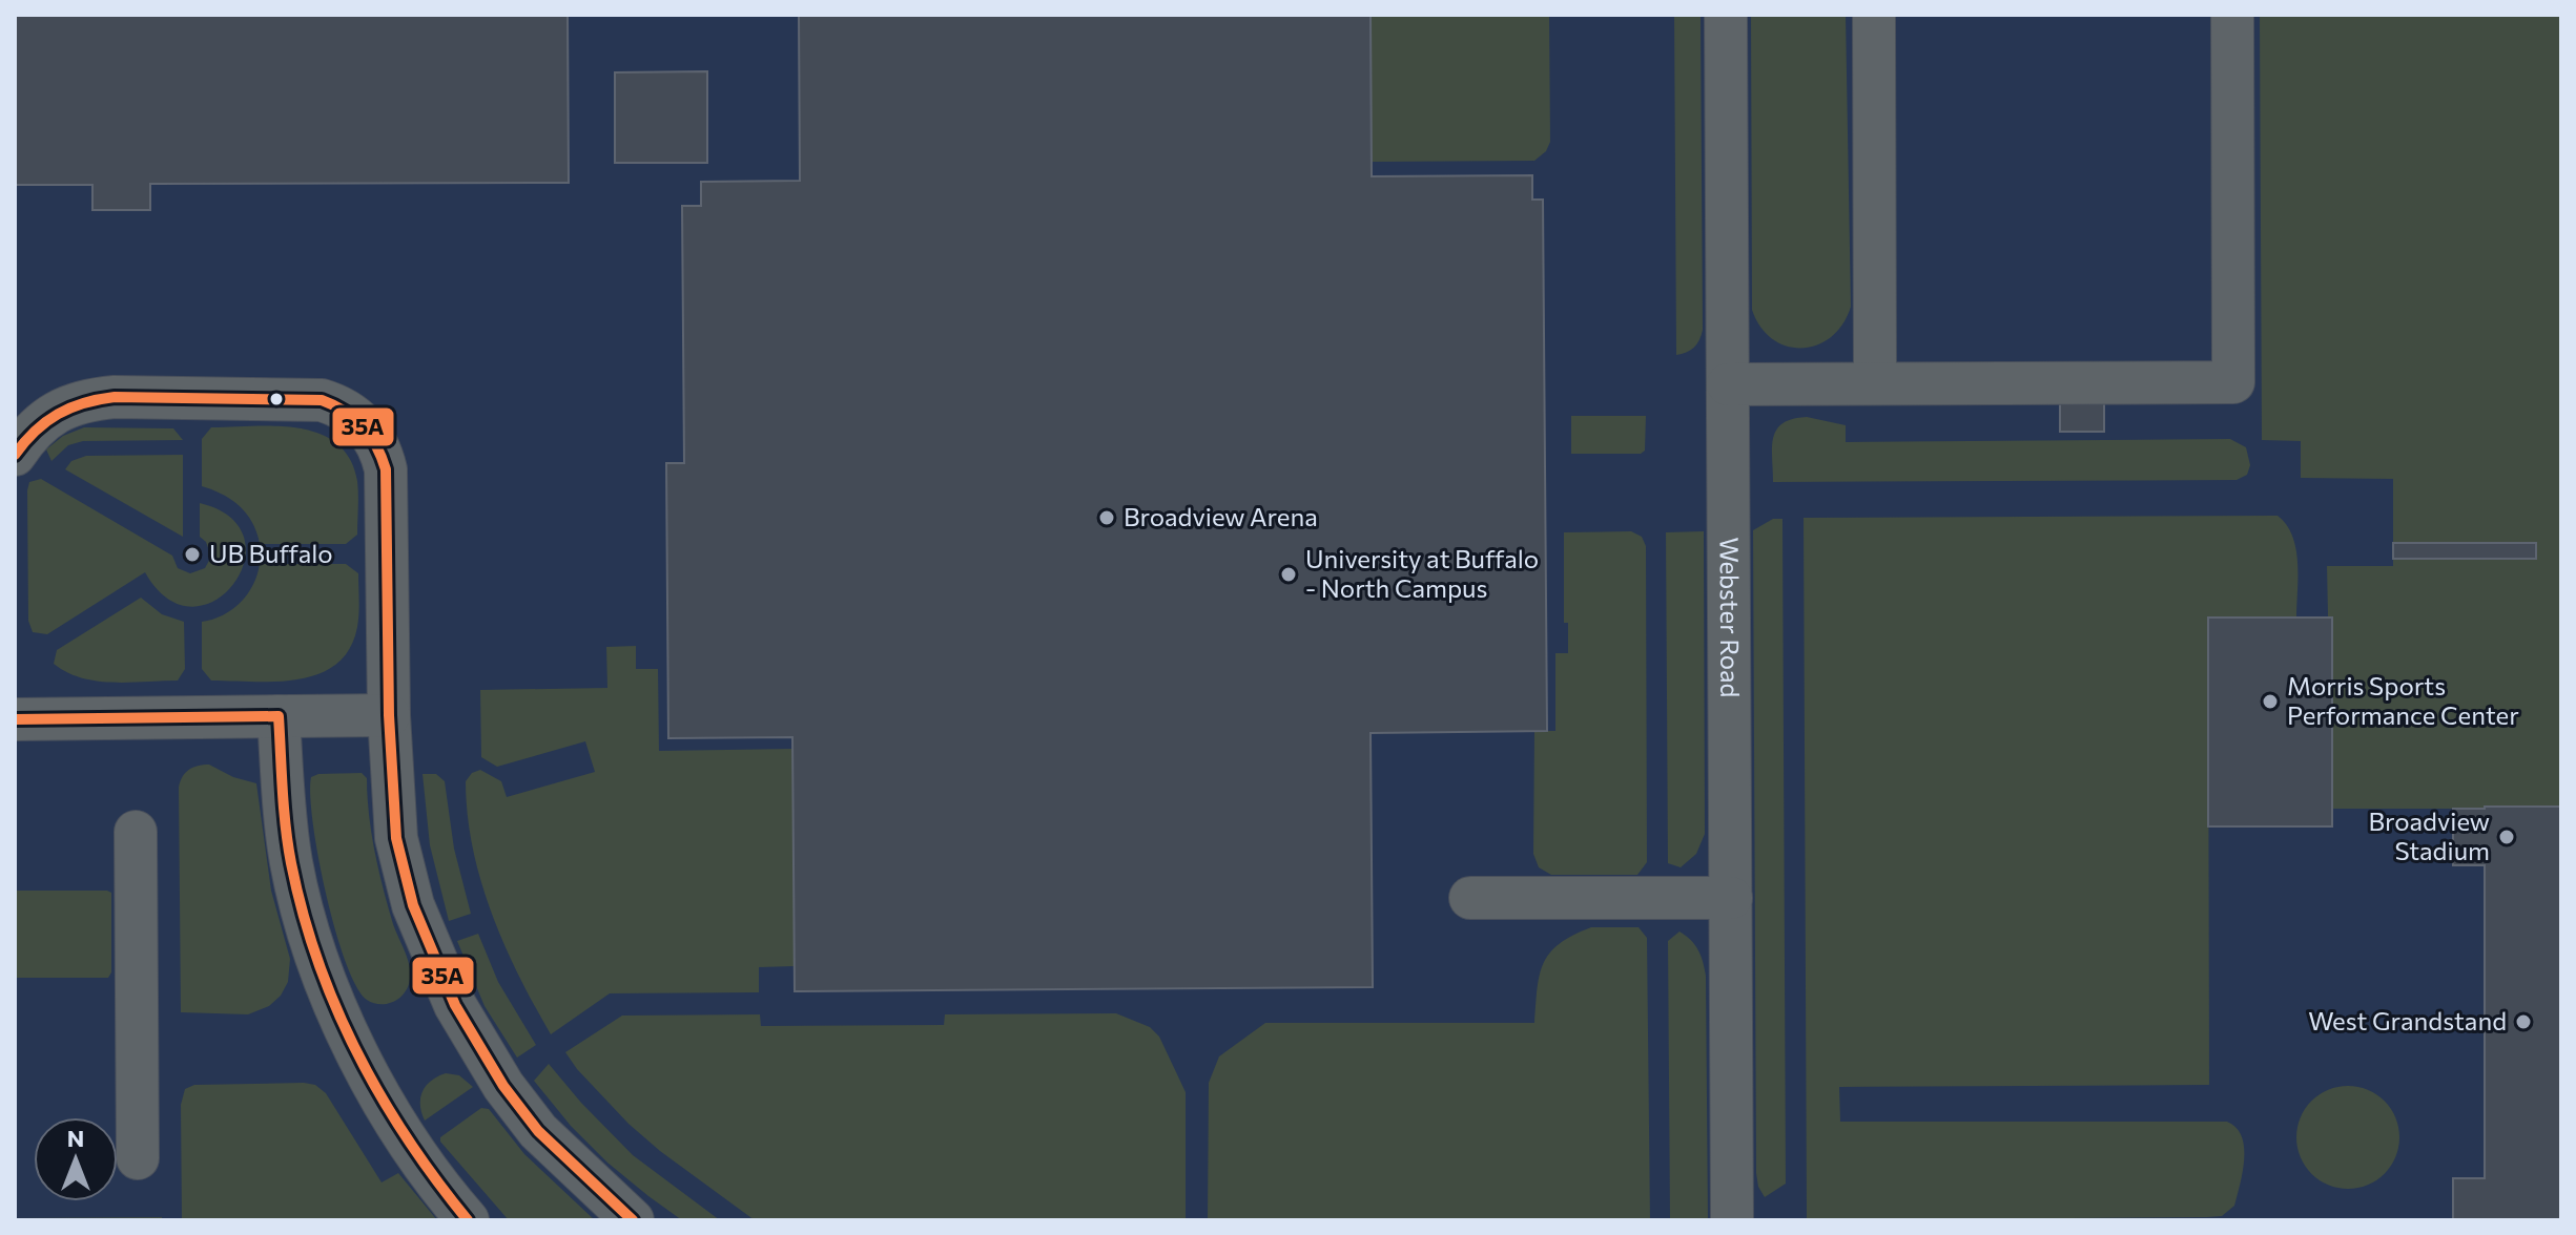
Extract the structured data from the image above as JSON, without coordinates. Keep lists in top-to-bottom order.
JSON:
{
  "streets": {
    "street": ["Webster Road"]
  },
  "places": [
    "Broadview Arena",
    "UB Buffalo",
    "University at Buffalo - North Campus",
    "Morris Sports Performance Center",
    "Broadview Stadium",
    "West Grandstand"
  ],
  "lines": ["transit line 35A"],
  "north": "top"
}
